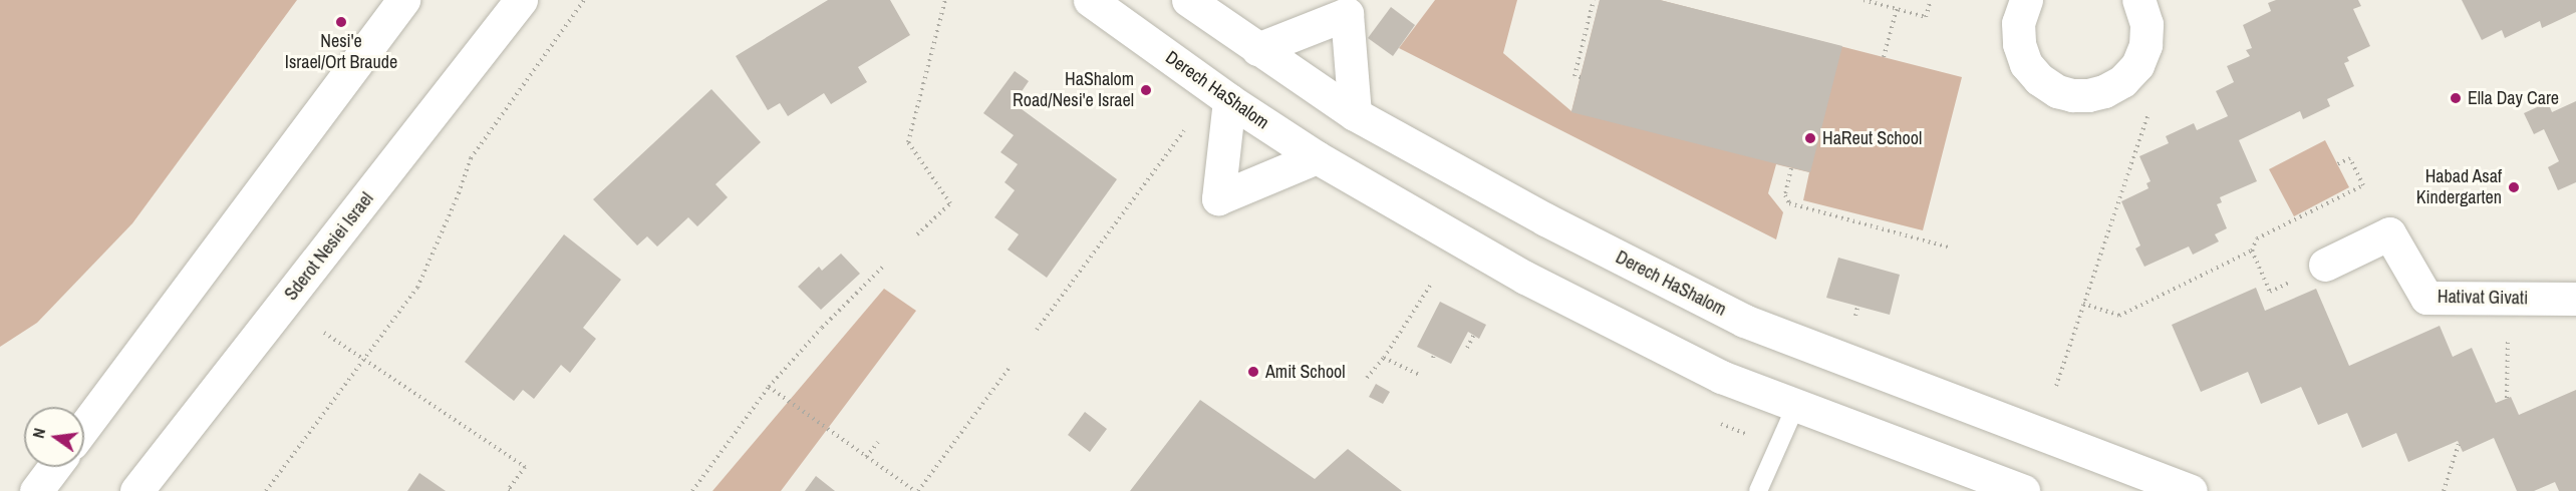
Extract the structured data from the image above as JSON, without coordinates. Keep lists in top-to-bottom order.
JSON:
{
  "streets": {
    "street": ["Derech HaShalom", "Sderot Nesiei Israel", "Hativat Givati"]
  },
  "places": [
    "Nesi'e Israel/Ort Braude",
    "HaShalom Road/Nesi'e Israel",
    "Ella Day Care",
    "HaReut School",
    "Habad Asaf Kindergarten",
    "Amit School"
  ],
  "north": "left"
}
